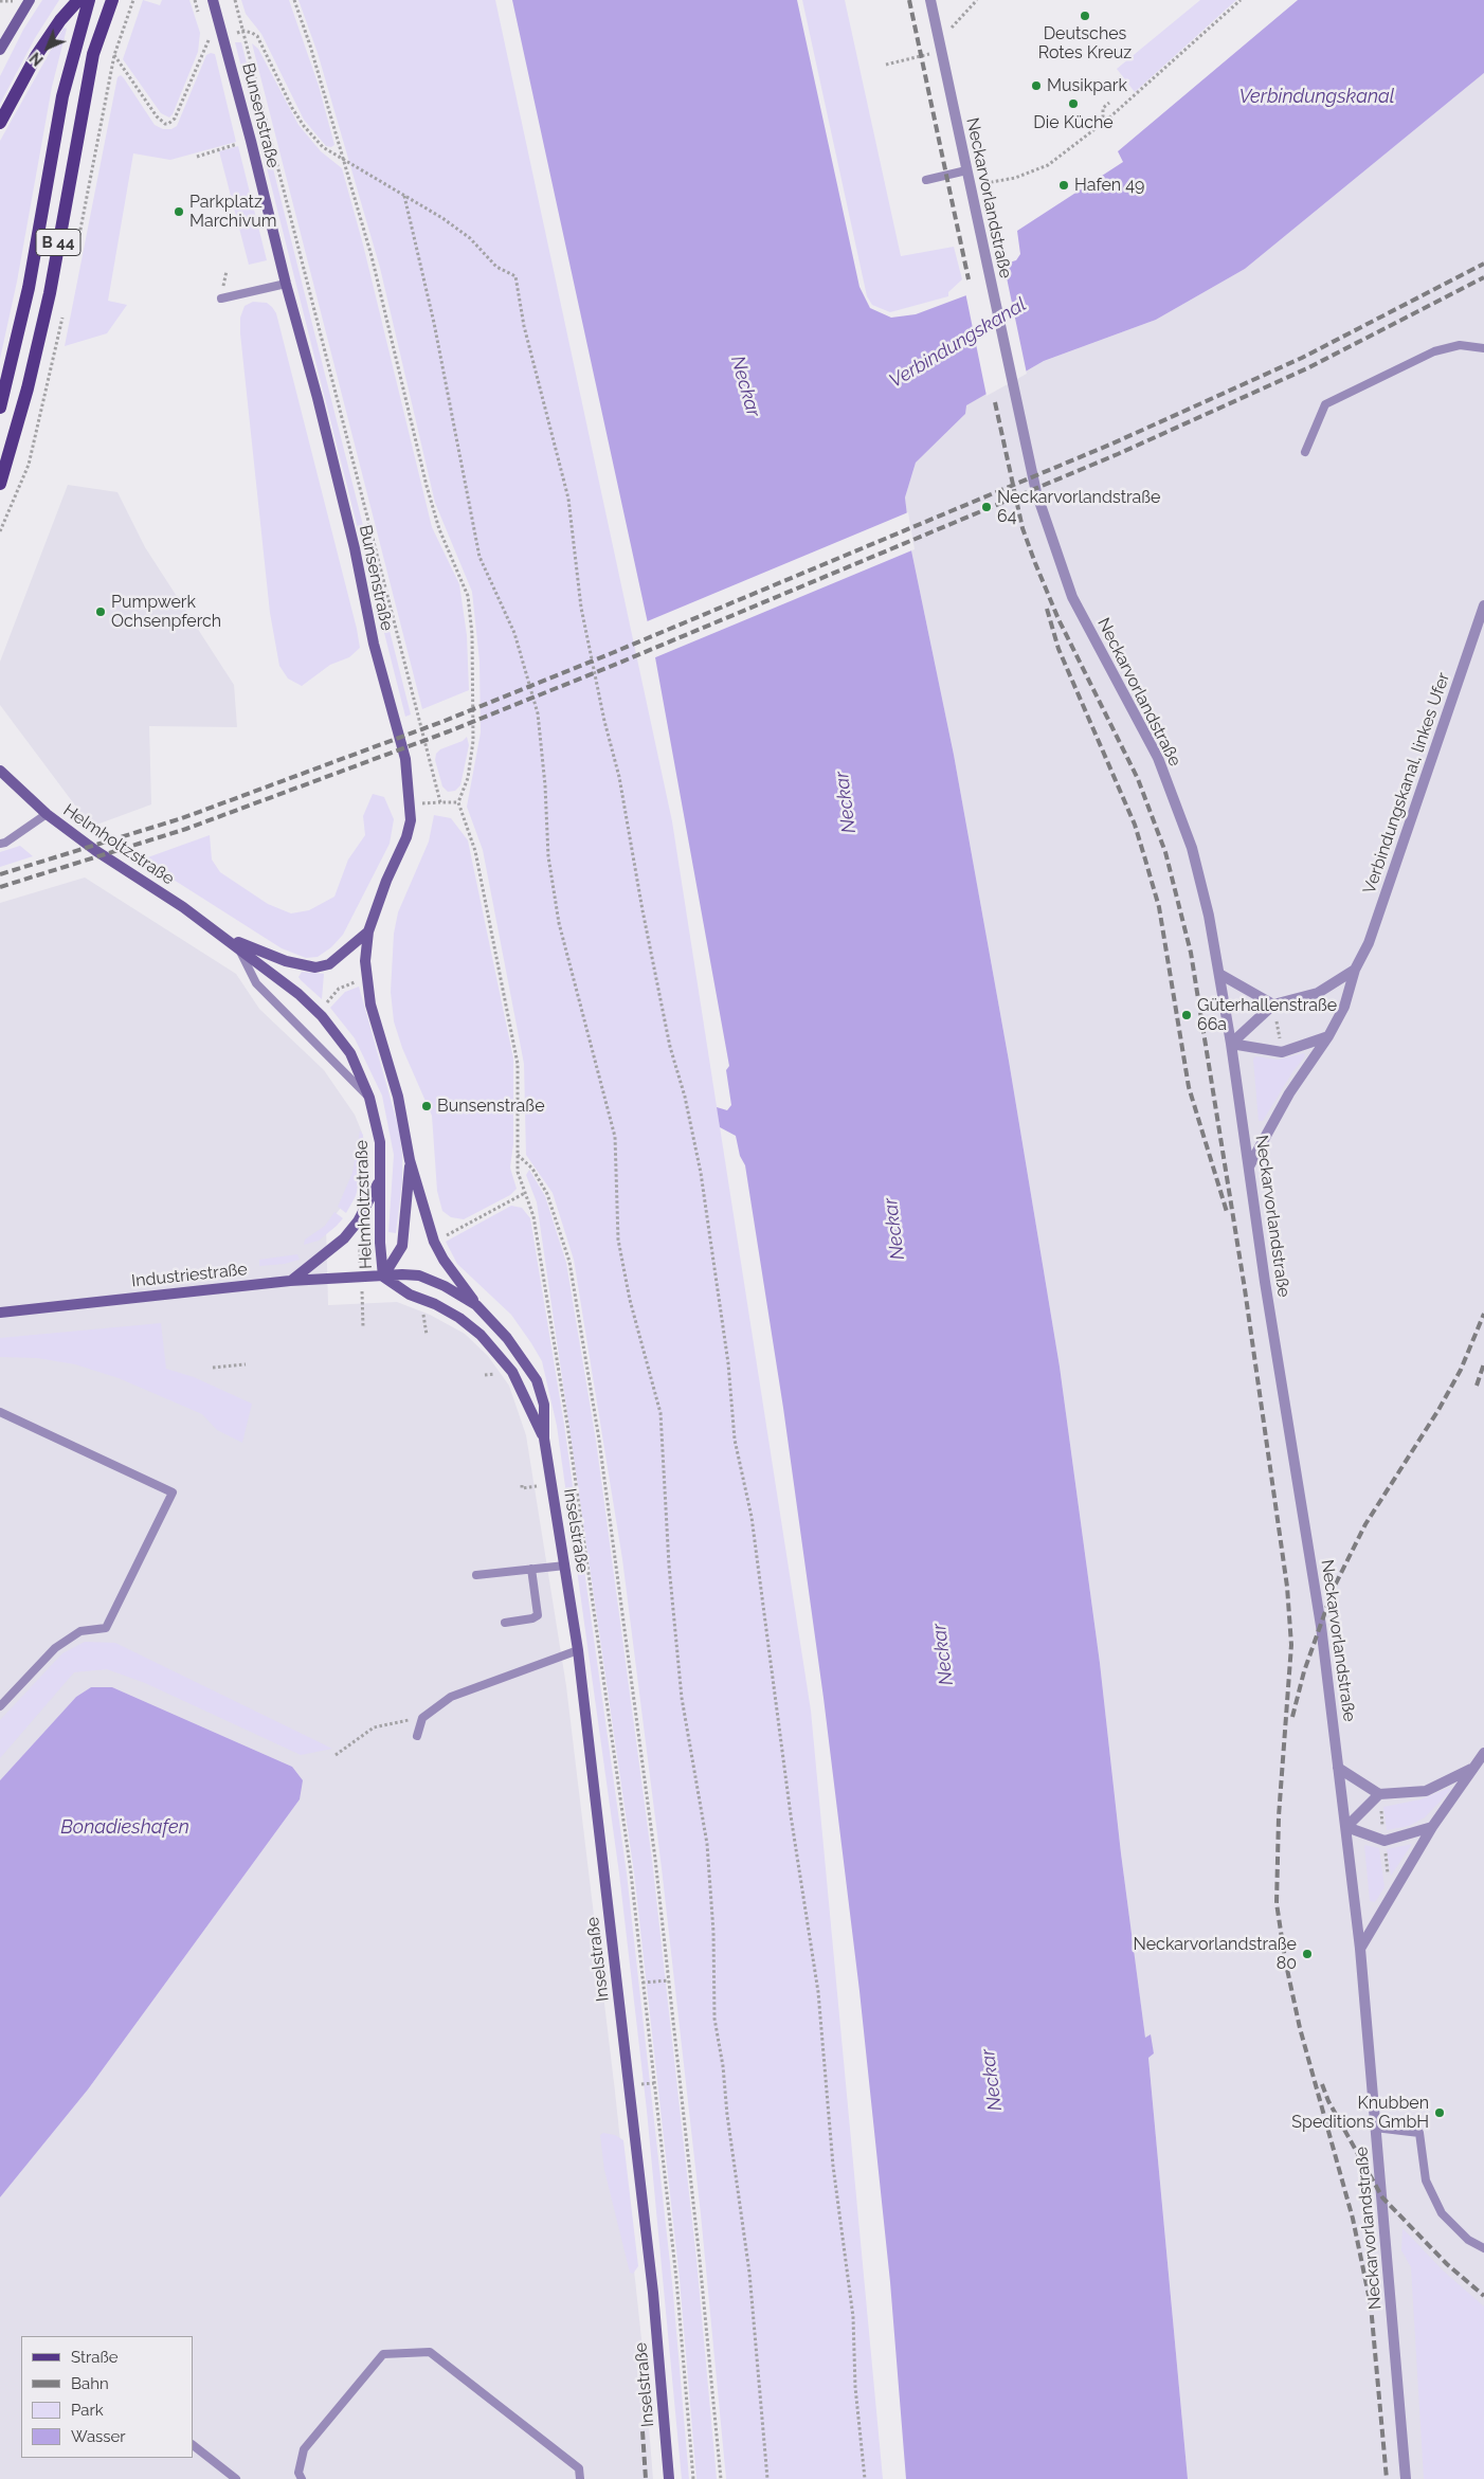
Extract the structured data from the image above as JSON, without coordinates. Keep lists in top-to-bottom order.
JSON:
{
  "streets": {
    "main road": ["B 44"],
    "street": [
      "Bunsenstraße",
      "Neckarvorlandstraße",
      "Verbindungskanal, linkes Ufer",
      "Helmholtzstraße",
      "Industriestraße",
      "Inselstraße"
    ]
  },
  "crossings": [
    ["Bunsenstraße", "Helmholtzstraße"],
    ["Bunsenstraße", "Industriestraße"],
    ["Bunsenstraße", "Inselstraße"],
    ["Neckarvorlandstraße", "Verbindungskanal, linkes Ufer"],
    ["Helmholtzstraße", "Industriestraße"],
    ["Helmholtzstraße", "Inselstraße"],
    ["Industriestraße", "Inselstraße"]
  ],
  "water": ["Verbindungskanal", "Neckar", "Bonadieshafen"],
  "places": [
    "Deutsches Rotes Kreuz",
    "Musikpark",
    "Die Küche",
    "Hafen 49",
    "Parkplatz Marchivum",
    "Neckarvorlandstraße 64",
    "Pumpwerk Ochsenpferch",
    "Güterhallenstraße 66a",
    "Bunsenstraße",
    "Neckarvorlandstraße 80",
    "Knubben Speditions GmbH"
  ],
  "legend": [
    "Straße",
    "Bahn",
    "Park",
    "Wasser"
  ],
  "north": "bottom left"
}
